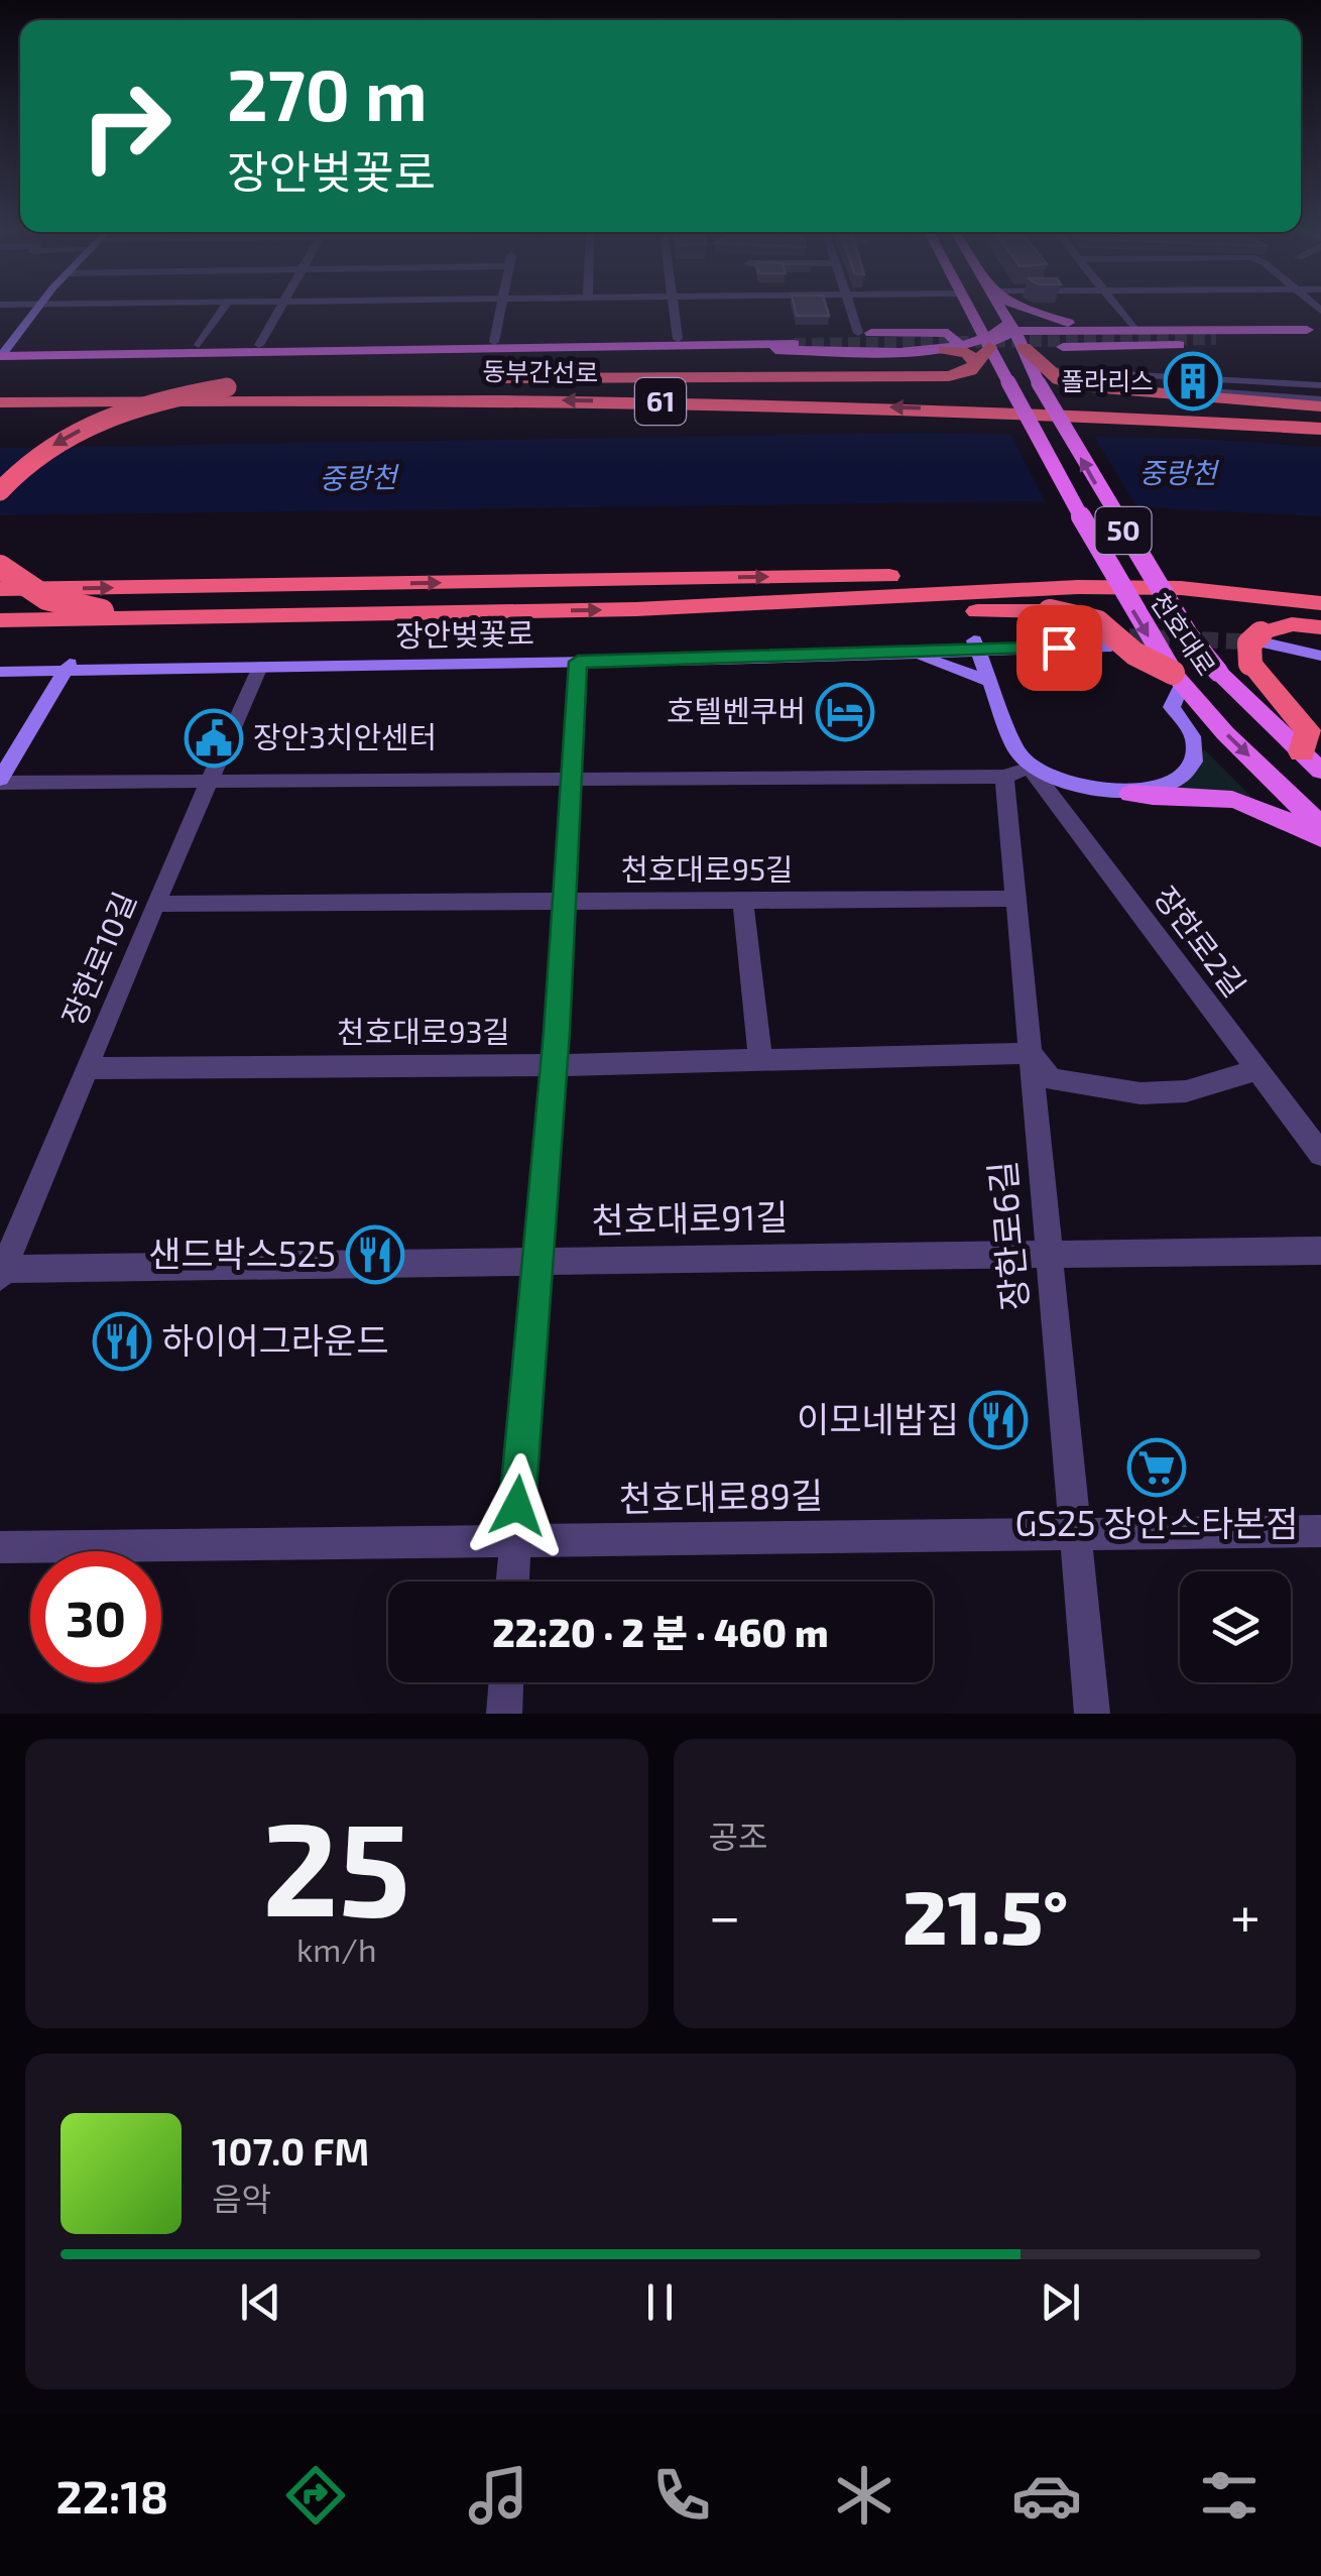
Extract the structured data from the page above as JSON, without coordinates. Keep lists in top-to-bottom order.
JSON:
{
  "streets": {
    "highway": ["동부간선로", "61"],
    "main road": ["50", "천호대로"],
    "street": [
      "장안벚꽃로",
      "천호대로95길",
      "장한로2길",
      "장한로10길",
      "천호대로93길",
      "천호대로91길",
      "장한로6길",
      "천호대로89길"
    ]
  },
  "crossings": [
    ["장안벚꽃로", "장한로10길"],
    ["장안벚꽃로", "장한로6길"],
    ["천호대로95길", "장한로10길"],
    ["천호대로95길", "장한로6길"],
    ["장한로2길", "장한로6길"],
    ["장한로10길", "천호대로93길"],
    ["장한로10길", "천호대로91길"],
    ["천호대로93길", "장한로6길"],
    ["천호대로91길", "장한로6길"],
    ["장한로6길", "천호대로89길"]
  ],
  "water": ["중랑천"],
  "places": {
    "building": ["폴라리스"],
    "hotel": ["호텔벤쿠버"],
    "public building": ["장안3치안센터"],
    "restaurant": ["샌드박스525", "하이어그라운드", "이모네밥집"],
    "supermarket": ["GS25 장안스타본점"]
  },
  "page": {
    "turn": ["270 m", "장안벚꽃로"],
    "limit": "30",
    "trip": "22:20 · 2 분 · 460 m",
    "tile": [
      ["25", "km/h"],
      "공조"
    ],
    "heat": ["−", "21.5°", "+"],
    "song": ["107.0 FM", "음악"],
    "tabs": "22:18"
  }
}
